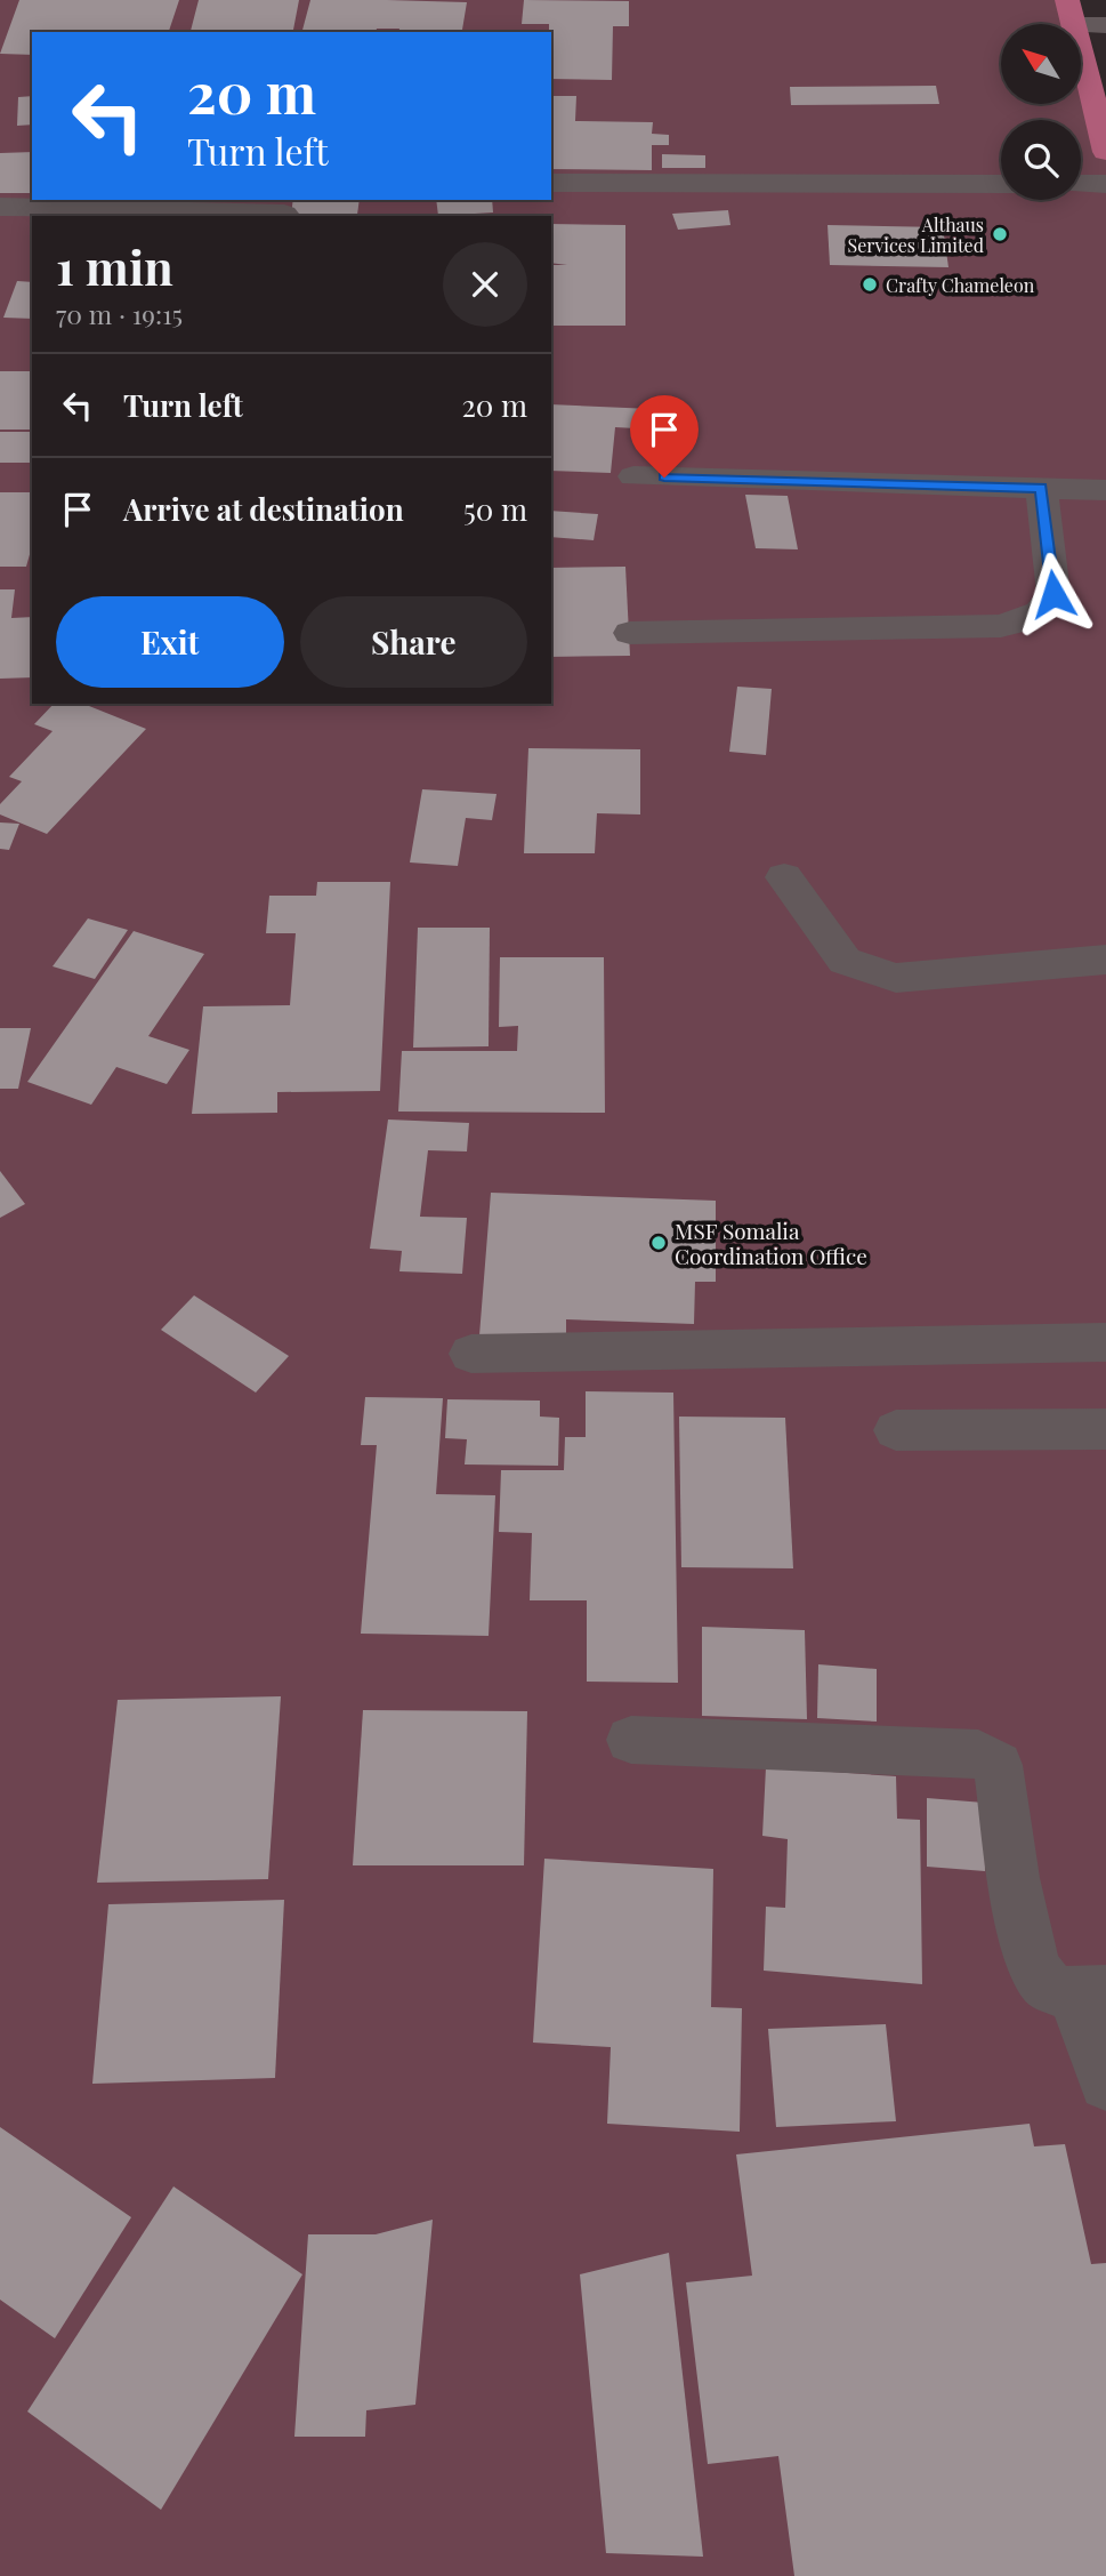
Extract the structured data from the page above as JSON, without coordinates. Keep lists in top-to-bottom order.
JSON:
{
  "places": ["Althaus Services Limited", "Crafty Chameleon", "MSF Somalia Coordination Office"],
  "north": "top left",
  "page": {
    "turn": ["20 m", "Turn left"],
    "heading": ["1 min", "70 m · 19:15"],
    "list": [
      {
        "name": "Turn left",
        "value": "20 m"
      },
      {
        "name": "Arrive at destination",
        "value": "50 m"
      }
    ],
    "buttons": ["Exit", "Share"]
  }
}
